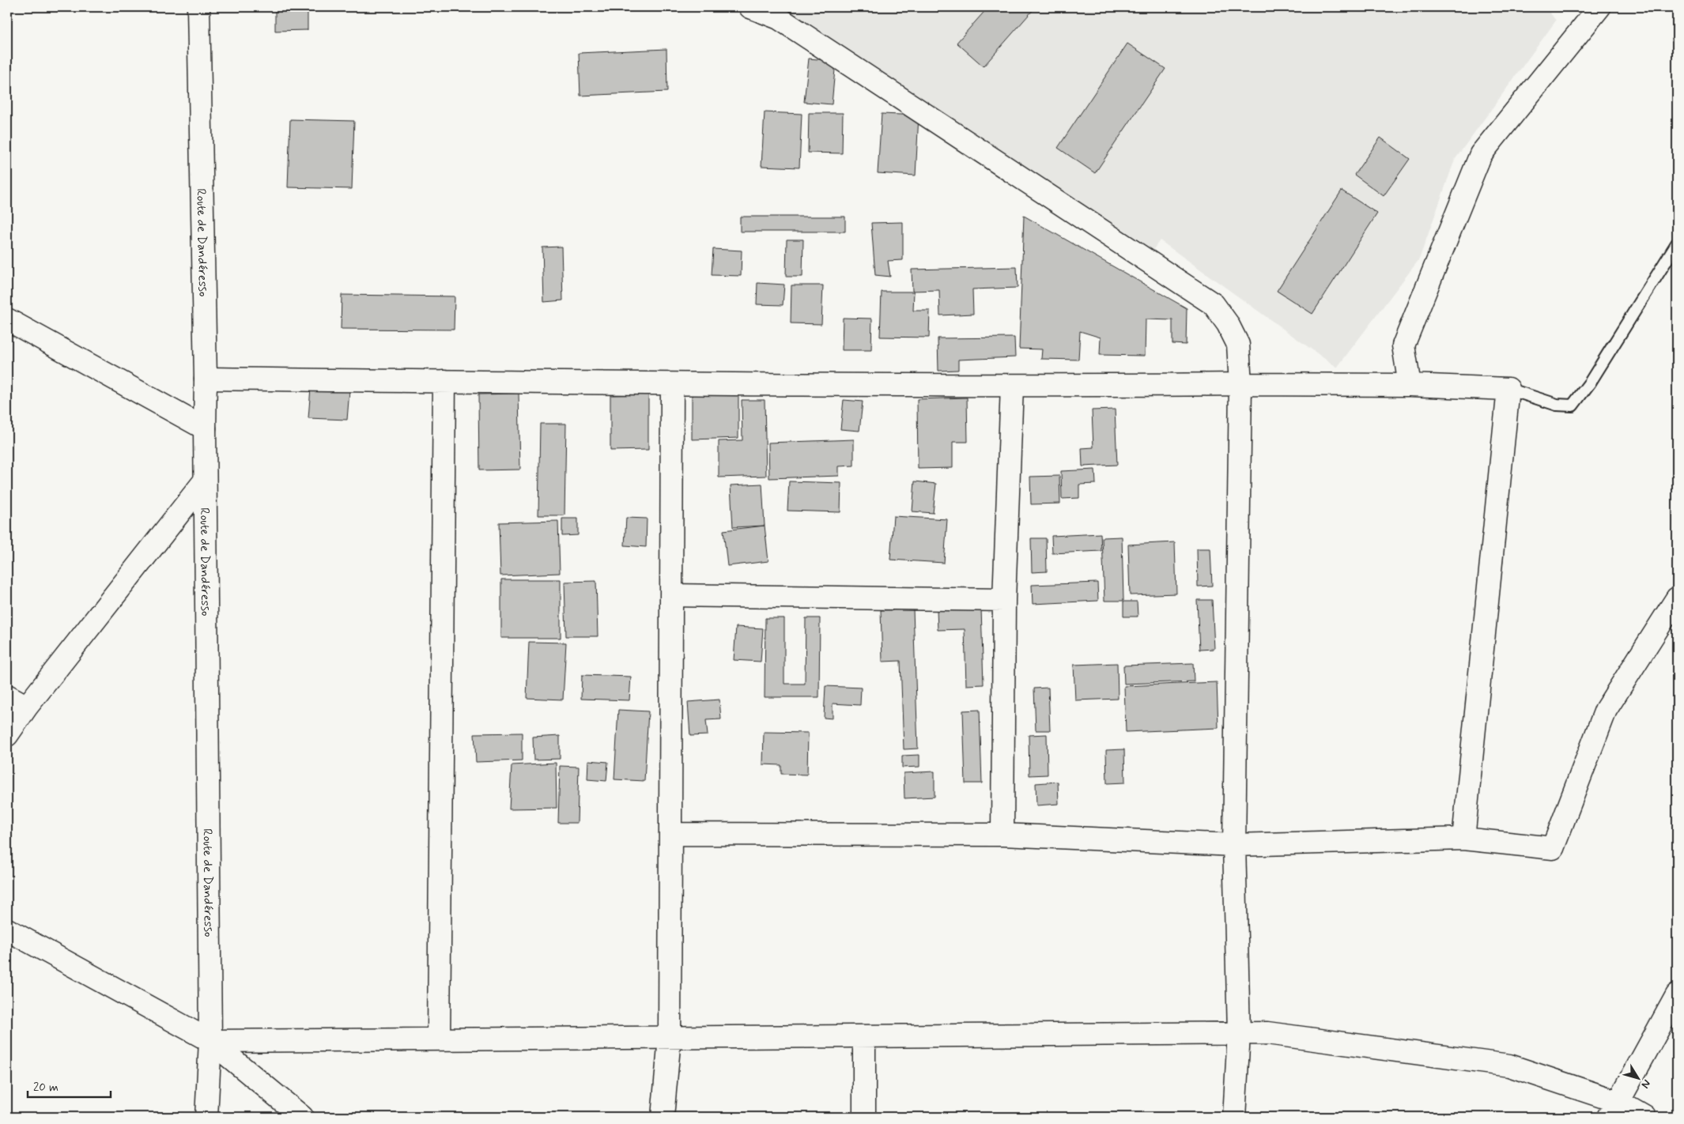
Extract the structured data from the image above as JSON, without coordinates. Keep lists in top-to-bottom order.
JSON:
{
  "streets": {
    "street": ["Route de Dandéresso"]
  },
  "scale_bar": "20 m",
  "north": "bottom right"
}
